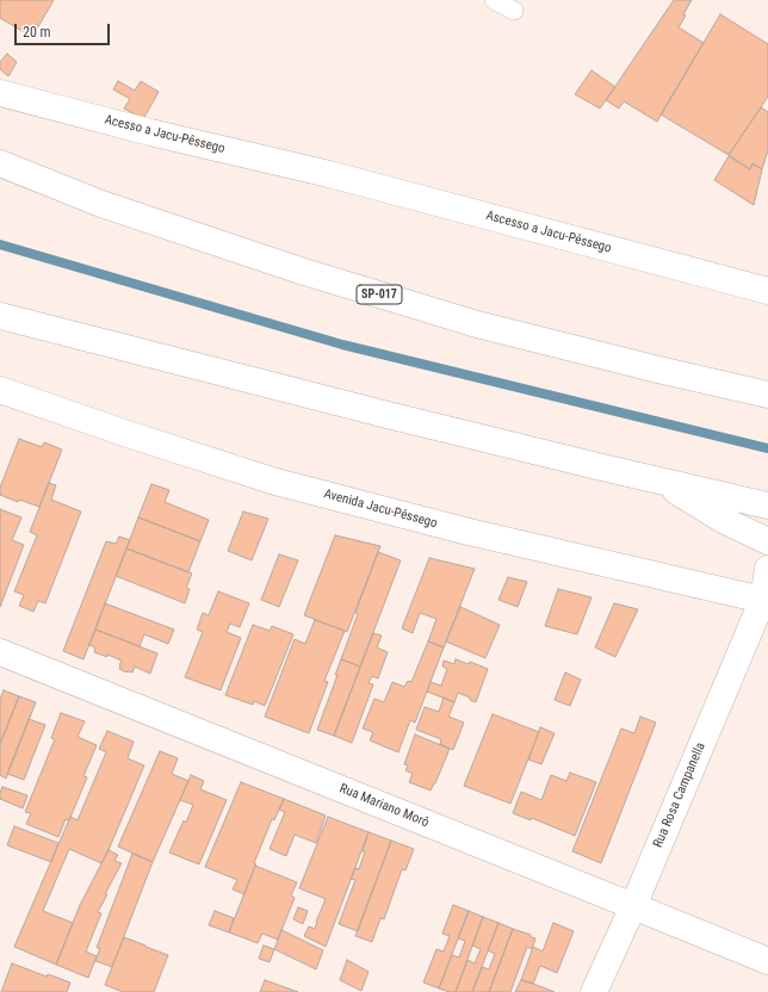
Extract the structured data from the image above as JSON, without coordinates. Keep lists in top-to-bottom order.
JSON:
{
  "streets": {
    "main road": [
      "Acesso a Jacu-Pêssego",
      "Ascesso a Jacu-Pêssego",
      "SP-017",
      "Avenida Jacu-Pêssego",
      "Rua Rosa Campanella",
      "Rua Mariano Morô"
    ]
  },
  "crossings": [
    ["Acesso a Jacu-Pêssego", "Ascesso a Jacu-Pêssego"],
    ["Avenida Jacu-Pêssego", "Rua Rosa Campanella"],
    ["Rua Rosa Campanella", "Rua Mariano Morô"]
  ],
  "scale_bar": "20 m"
}
